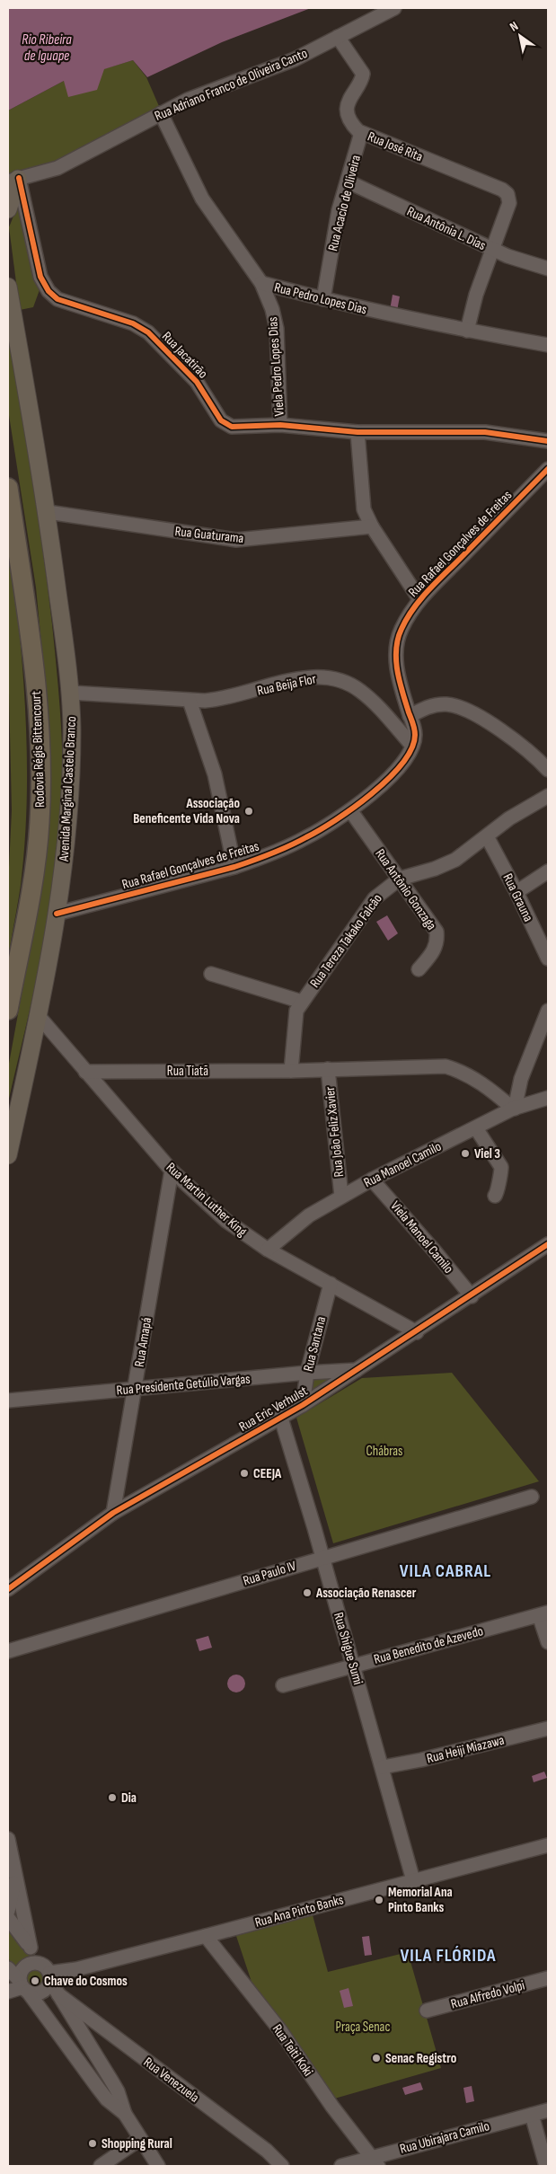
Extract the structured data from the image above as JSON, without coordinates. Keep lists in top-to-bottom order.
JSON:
{
  "streets": {
    "highway": ["Rodovia Régis Bittencourt"],
    "main road": ["Avenida Marginal Castelo Branco"],
    "street": [
      "Rua Adriano Franco de Oliveira Canto",
      "Rua José Rita",
      "Rua Acacio de Oliveira",
      "Rua Antônia L. Dias",
      "Rua Pedro Lopes Dias",
      "Rua Jacatirão",
      "Viela Pedro Lopes Dias",
      "Rua Guaturama",
      "Rua Rafael Gonçalves de Freitas",
      "Rua Beija Flor",
      "Rua Antônio Gonzaga",
      "Rua Grauna",
      "Rua Tereza Takako Falcão",
      "Rua Tiatã",
      "Rua João Feliz Xavier",
      "Rua Manoel Camilo",
      "Rua Martin Luther King",
      "Viela Manoel Camilo",
      "Rua Amapá",
      "Rua Santana",
      "Rua Presidente Getúlio Vargas",
      "Rua Eric Verhulst",
      "Rua Paulo IV",
      "Rua Benedito de Azevedo",
      "Rua Shigue Sumi",
      "Rua Heiji Miazawa",
      "Rua Ana Pinto Banks",
      "Rua Alfredo Volpi",
      "Rua Teiti Koki",
      "Rua Venezuela",
      "Rua Ubirajara Camilo"
    ]
  },
  "crossings": [
    ["Rua Adriano Franco de Oliveira Canto", "Rua José Rita"],
    ["Rua Adriano Franco de Oliveira Canto", "Rua Pedro Lopes Dias"],
    ["Rua Adriano Franco de Oliveira Canto", "Rua Jacatirão"],
    ["Rua José Rita", "Rua Acacio de Oliveira"],
    ["Rua José Rita", "Rua Antônia L. Dias"],
    ["Rua Acacio de Oliveira", "Rua Antônia L. Dias"],
    ["Rua Acacio de Oliveira", "Rua Pedro Lopes Dias"],
    ["Rua Pedro Lopes Dias", "Viela Pedro Lopes Dias"],
    ["Rua Jacatirão", "Viela Pedro Lopes Dias"],
    ["Rua Guaturama", "Avenida Marginal Castelo Branco"],
    ["Rua Rafael Gonçalves de Freitas", "Rua Beija Flor"],
    ["Rua Rafael Gonçalves de Freitas", "Avenida Marginal Castelo Branco"],
    ["Rua Rafael Gonçalves de Freitas", "Rua Antônio Gonzaga"],
    ["Rua Beija Flor", "Avenida Marginal Castelo Branco"],
    ["Avenida Marginal Castelo Branco", "Rua Martin Luther King"],
    ["Rua Antônio Gonzaga", "Rua Tereza Takako Falcão"],
    ["Rua Grauna", "Rua Tereza Takako Falcão"],
    ["Rua Tereza Takako Falcão", "Rua Tiatã"],
    ["Rua Tiatã", "Rua João Feliz Xavier"],
    ["Rua Tiatã", "Rua Martin Luther King"],
    ["Rua João Feliz Xavier", "Rua Manoel Camilo"],
    ["Rua Manoel Camilo", "Rua Martin Luther King"],
    ["Rua Manoel Camilo", "Viela Manoel Camilo"],
    ["Rua Martin Luther King", "Rua Amapá"],
    ["Rua Martin Luther King", "Rua Santana"],
    ["Rua Martin Luther King", "Rua Eric Verhulst"],
    ["Viela Manoel Camilo", "Rua Eric Verhulst"],
    ["Rua Amapá", "Rua Presidente Getúlio Vargas"],
    ["Rua Amapá", "Rua Eric Verhulst"],
    ["Rua Santana", "Rua Presidente Getúlio Vargas"],
    ["Rua Santana", "Rua Eric Verhulst"],
    ["Rua Presidente Getúlio Vargas", "Rua Eric Verhulst"],
    ["Rua Eric Verhulst", "Rua Shigue Sumi"],
    ["Rua Paulo IV", "Rua Shigue Sumi"],
    ["Rua Benedito de Azevedo", "Rua Shigue Sumi"],
    ["Rua Shigue Sumi", "Rua Heiji Miazawa"],
    ["Rua Shigue Sumi", "Rua Ana Pinto Banks"],
    ["Rua Ana Pinto Banks", "Rua Teiti Koki"],
    ["Rua Teiti Koki", "Rua Ubirajara Camilo"]
  ],
  "districts": ["VILA CABRAL", "VILA FLÓRIDA"],
  "water": ["Rio Ribeira de Iguape"],
  "parks": ["Chábras", "Praça Senac"],
  "places": [
    "Associação Beneficente Vida Nova",
    "Viel 3",
    "CEEJA",
    "Associação Renascer",
    "Dia",
    "Memorial Ana Pinto Banks",
    "Chave do Cosmos",
    "Senac Registro",
    "Shopping Rural"
  ],
  "north": "top left"
}
